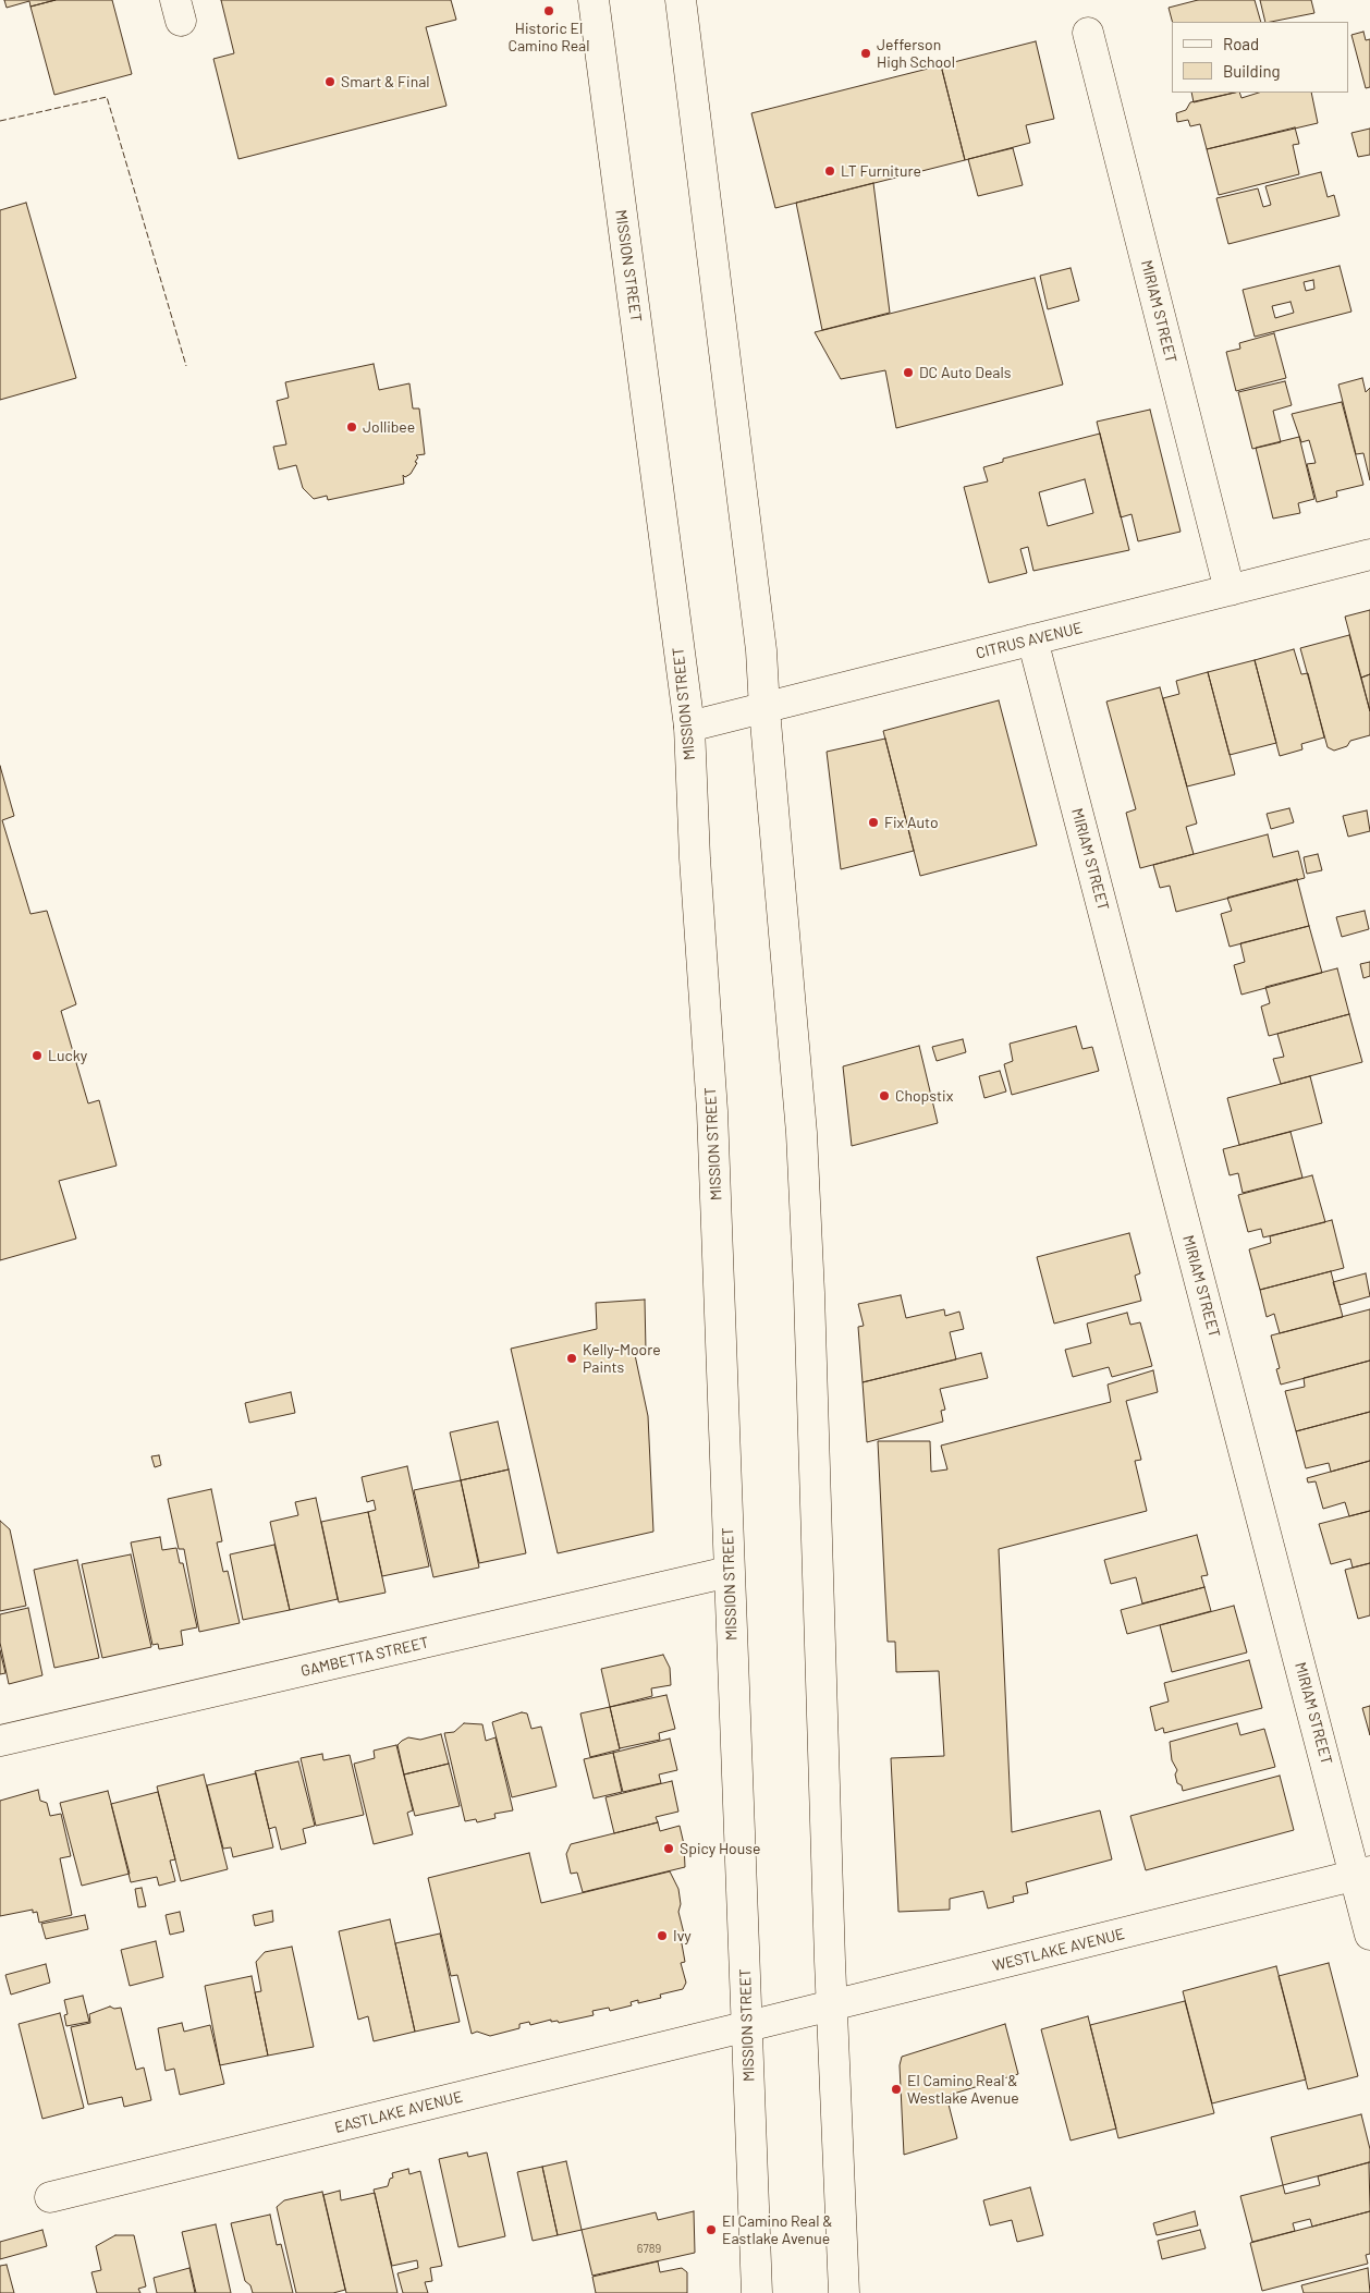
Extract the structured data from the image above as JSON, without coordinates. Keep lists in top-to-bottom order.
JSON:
{
  "streets": {
    "street": [
      "MISSION STREET",
      "MIRIAM STREET",
      "CITRUS AVENUE",
      "GAMBETTA STREET",
      "WESTLAKE AVENUE",
      "EASTLAKE AVENUE"
    ]
  },
  "crossings": [
    ["MISSION STREET", "CITRUS AVENUE"],
    ["MISSION STREET", "GAMBETTA STREET"],
    ["MISSION STREET", "WESTLAKE AVENUE"],
    ["MISSION STREET", "EASTLAKE AVENUE"],
    ["MIRIAM STREET", "CITRUS AVENUE"],
    ["MIRIAM STREET", "WESTLAKE AVENUE"],
    ["WESTLAKE AVENUE", "EASTLAKE AVENUE"]
  ],
  "places": [
    "Historic El Camino Real",
    "Jefferson High School",
    "Smart & Final",
    "LT Furniture",
    "DC Auto Deals",
    "Jollibee",
    "Fix Auto",
    "Lucky",
    "Chopstix",
    "Kelly-Moore Paints",
    "Spicy House",
    "Ivy",
    "El Camino Real & Westlake Avenue",
    "El Camino Real & Eastlake Avenue"
  ],
  "house_numbers": ["6789"],
  "legend": ["Road", "Building"]
}
